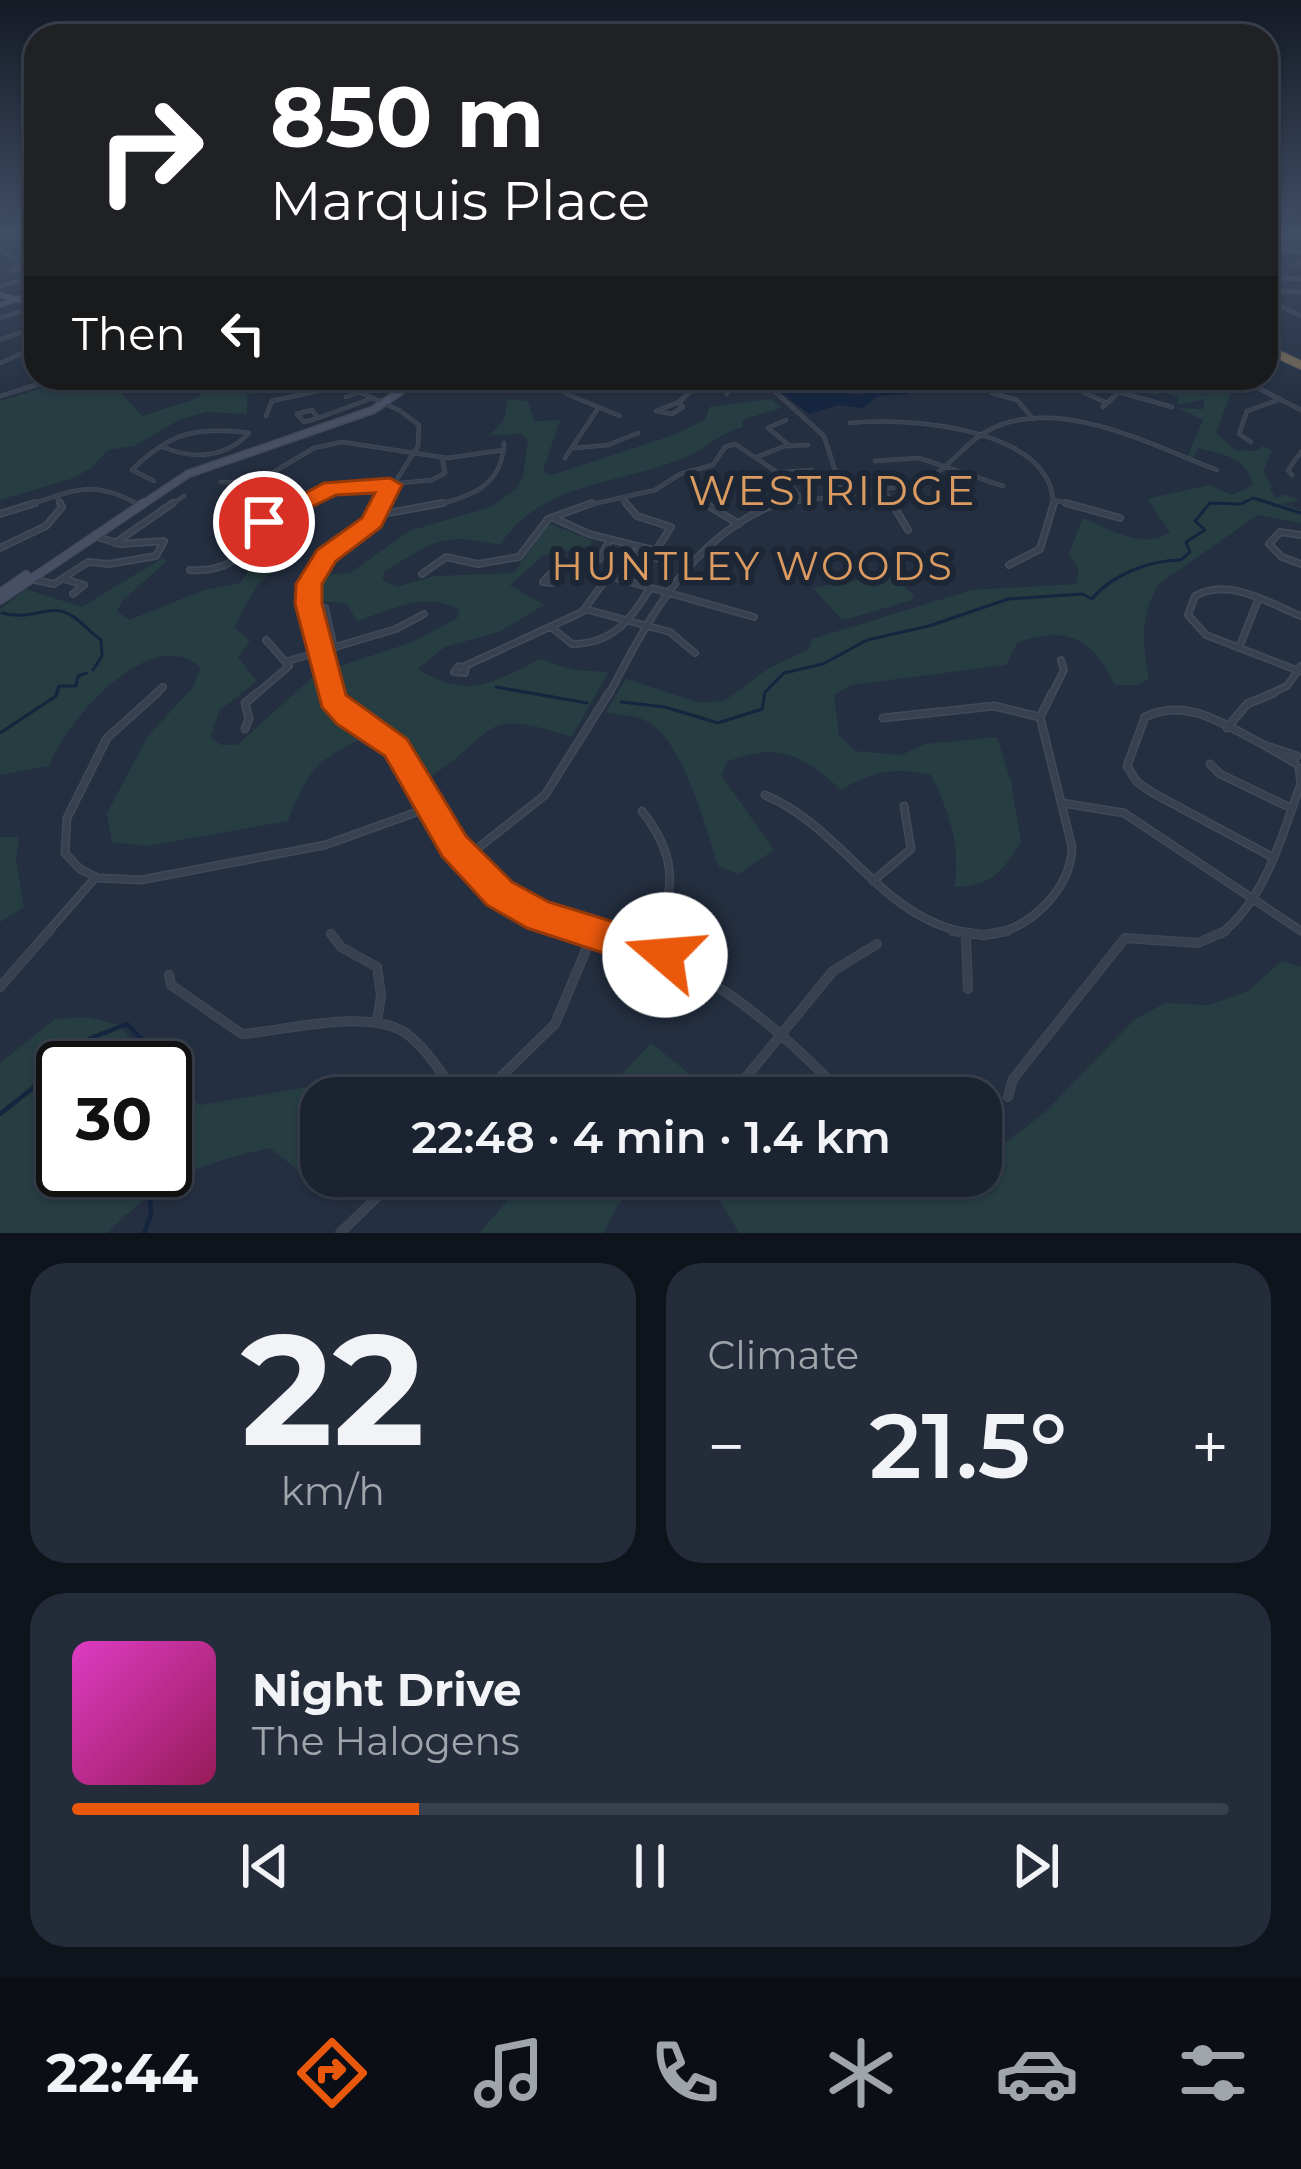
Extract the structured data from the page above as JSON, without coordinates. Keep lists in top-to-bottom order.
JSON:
{
  "districts": ["WESTRIDGE", "HUNTLEY WOODS"],
  "page": {
    "turn": ["850 m", "Marquis Place"],
    "then": "Then",
    "limit": "30",
    "trip": "22:48 · 4 min · 1.4 km",
    "tile": [
      ["22", "km/h"],
      "Climate"
    ],
    "heat": ["−", "21.5°", "+"],
    "song": ["Night Drive", "The Halogens"],
    "tabs": "22:44"
  }
}
